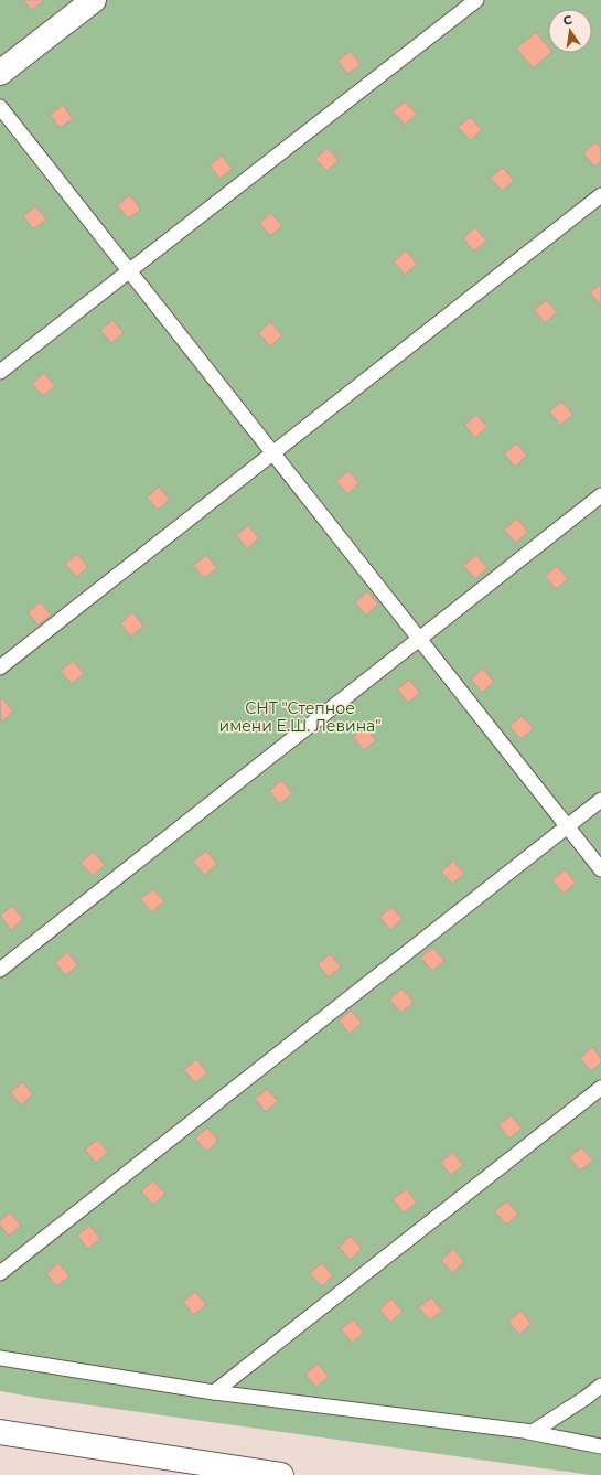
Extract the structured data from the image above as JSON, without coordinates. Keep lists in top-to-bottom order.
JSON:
{
  "parks": ["СНТ \"Степное имени Е.Ш. Левина\""],
  "north": "top"
}
